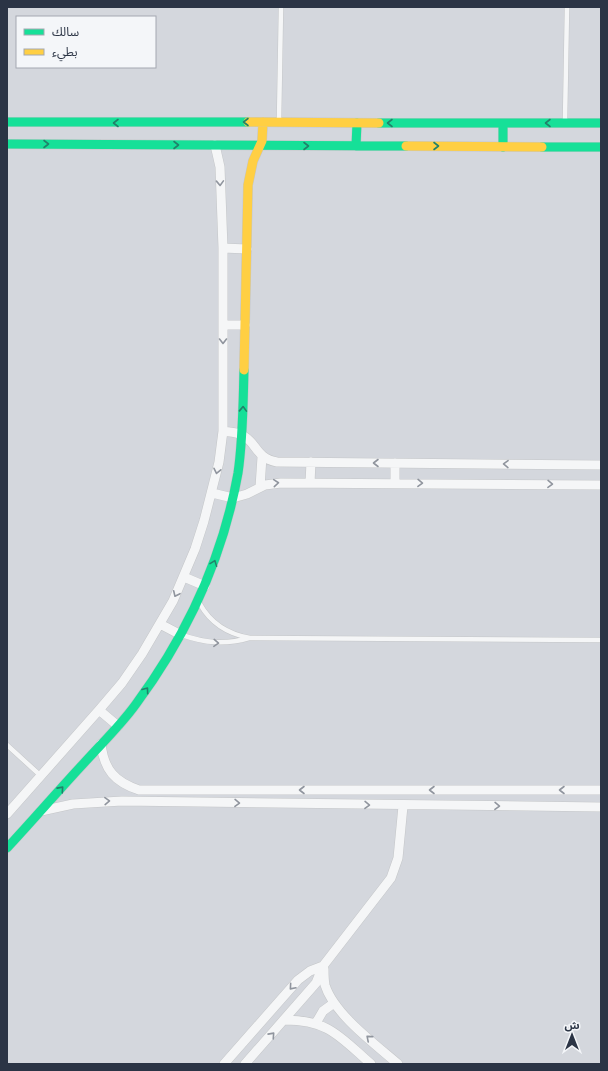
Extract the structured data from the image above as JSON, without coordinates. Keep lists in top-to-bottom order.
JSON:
{
  "legend": ["سالك", "بطيء"],
  "north": "top"
}
